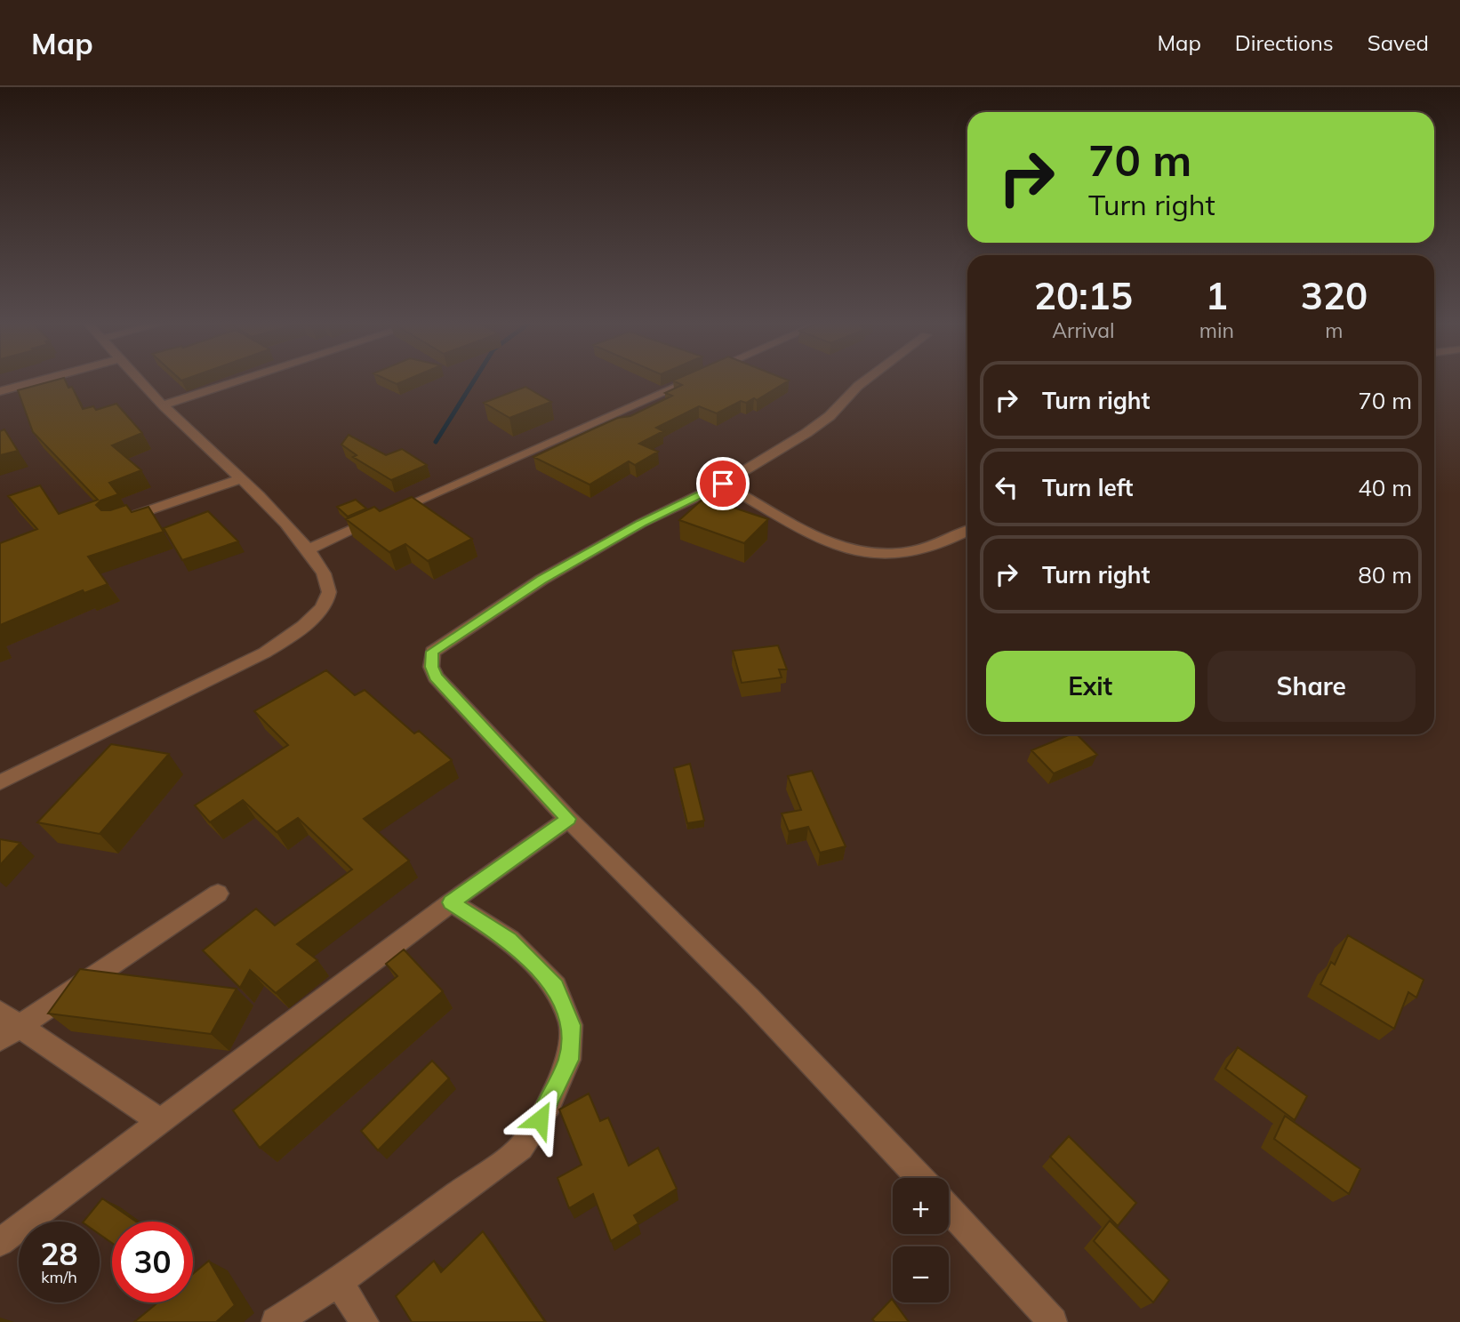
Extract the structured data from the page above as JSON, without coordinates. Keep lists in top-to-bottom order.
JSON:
{
  "page": {
    "header": "Map",
    "nav": ["Map", "Directions", "Saved"],
    "turn": ["70 m", "Turn right"],
    "eta": [
      "20:15",
      "Arrival",
      "1",
      "min",
      "320",
      "m"
    ],
    "list": [
      {
        "name": "Turn right",
        "value": "70 m"
      },
      {
        "name": "Turn left",
        "value": "40 m"
      },
      {
        "name": "Turn right",
        "value": "80 m"
      }
    ],
    "buttons": ["Exit", "Share"],
    "map_buttons": ["+", "−"],
    "speed": "28 km/h",
    "limit": "30"
  }
}
